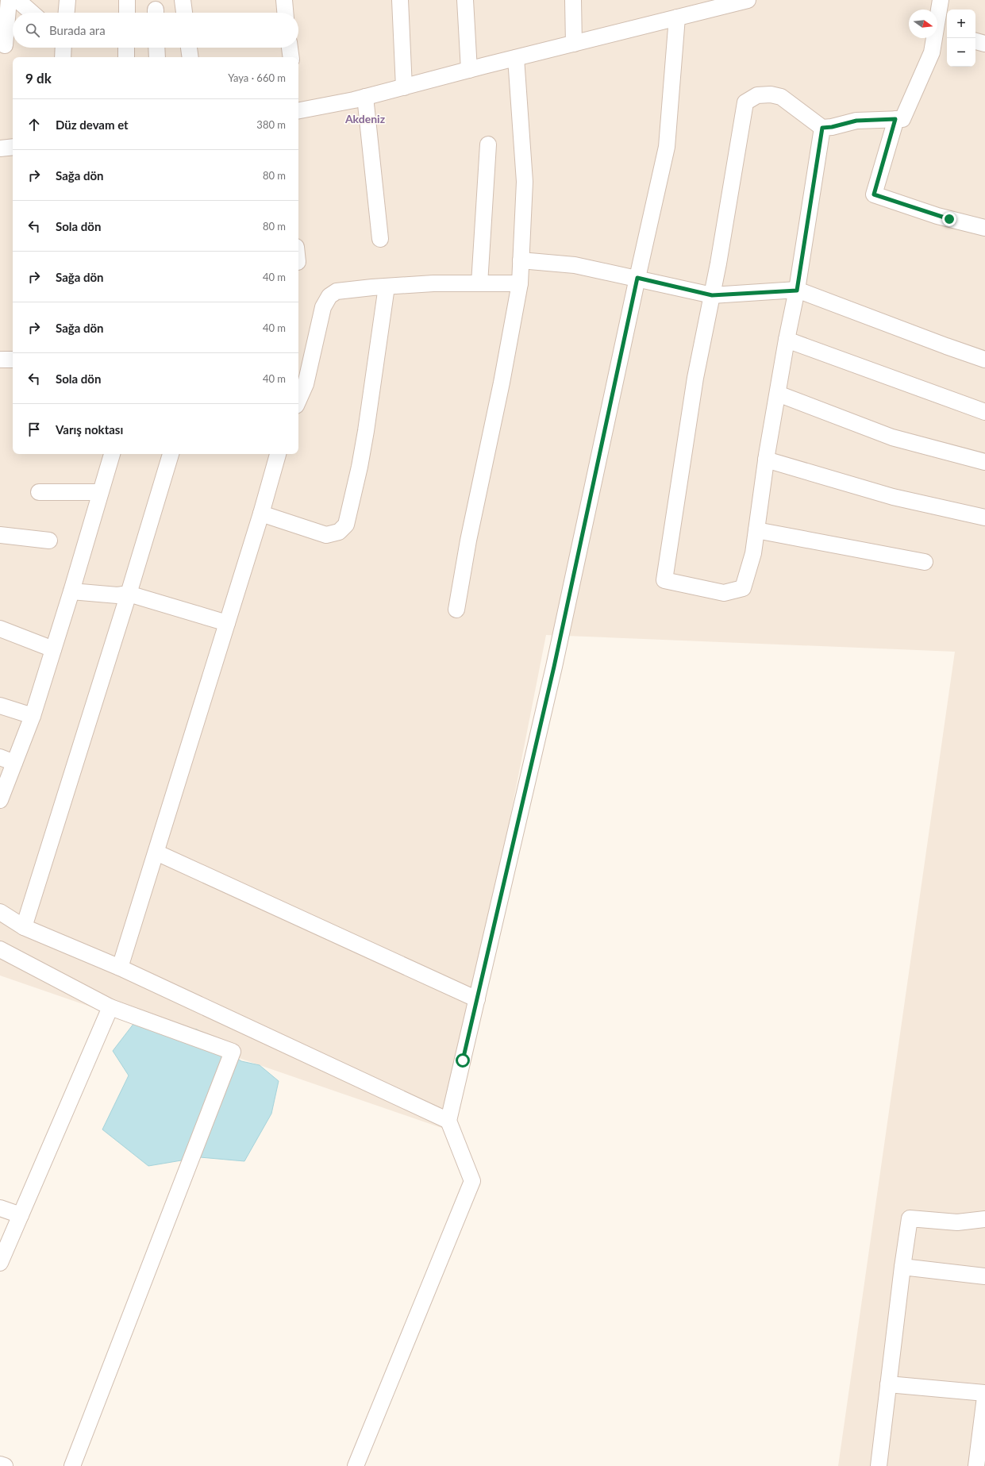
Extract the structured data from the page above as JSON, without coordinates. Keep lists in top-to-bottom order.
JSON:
{
  "districts": ["Akdeniz"],
  "north": "right",
  "page": {
    "map_buttons": ["+", "−"],
    "search": "Burada ara",
    "heading": ["9 dk", "Yaya · 660 m"],
    "list": [
      ["Düz devam et", "380 m"],
      ["Sağa dön", "80 m"],
      ["Sola dön", "80 m"],
      ["Sağa dön", "40 m"],
      ["Sağa dön", "40 m"],
      ["Sola dön", "40 m"],
      "Varış noktası"
    ]
  }
}
